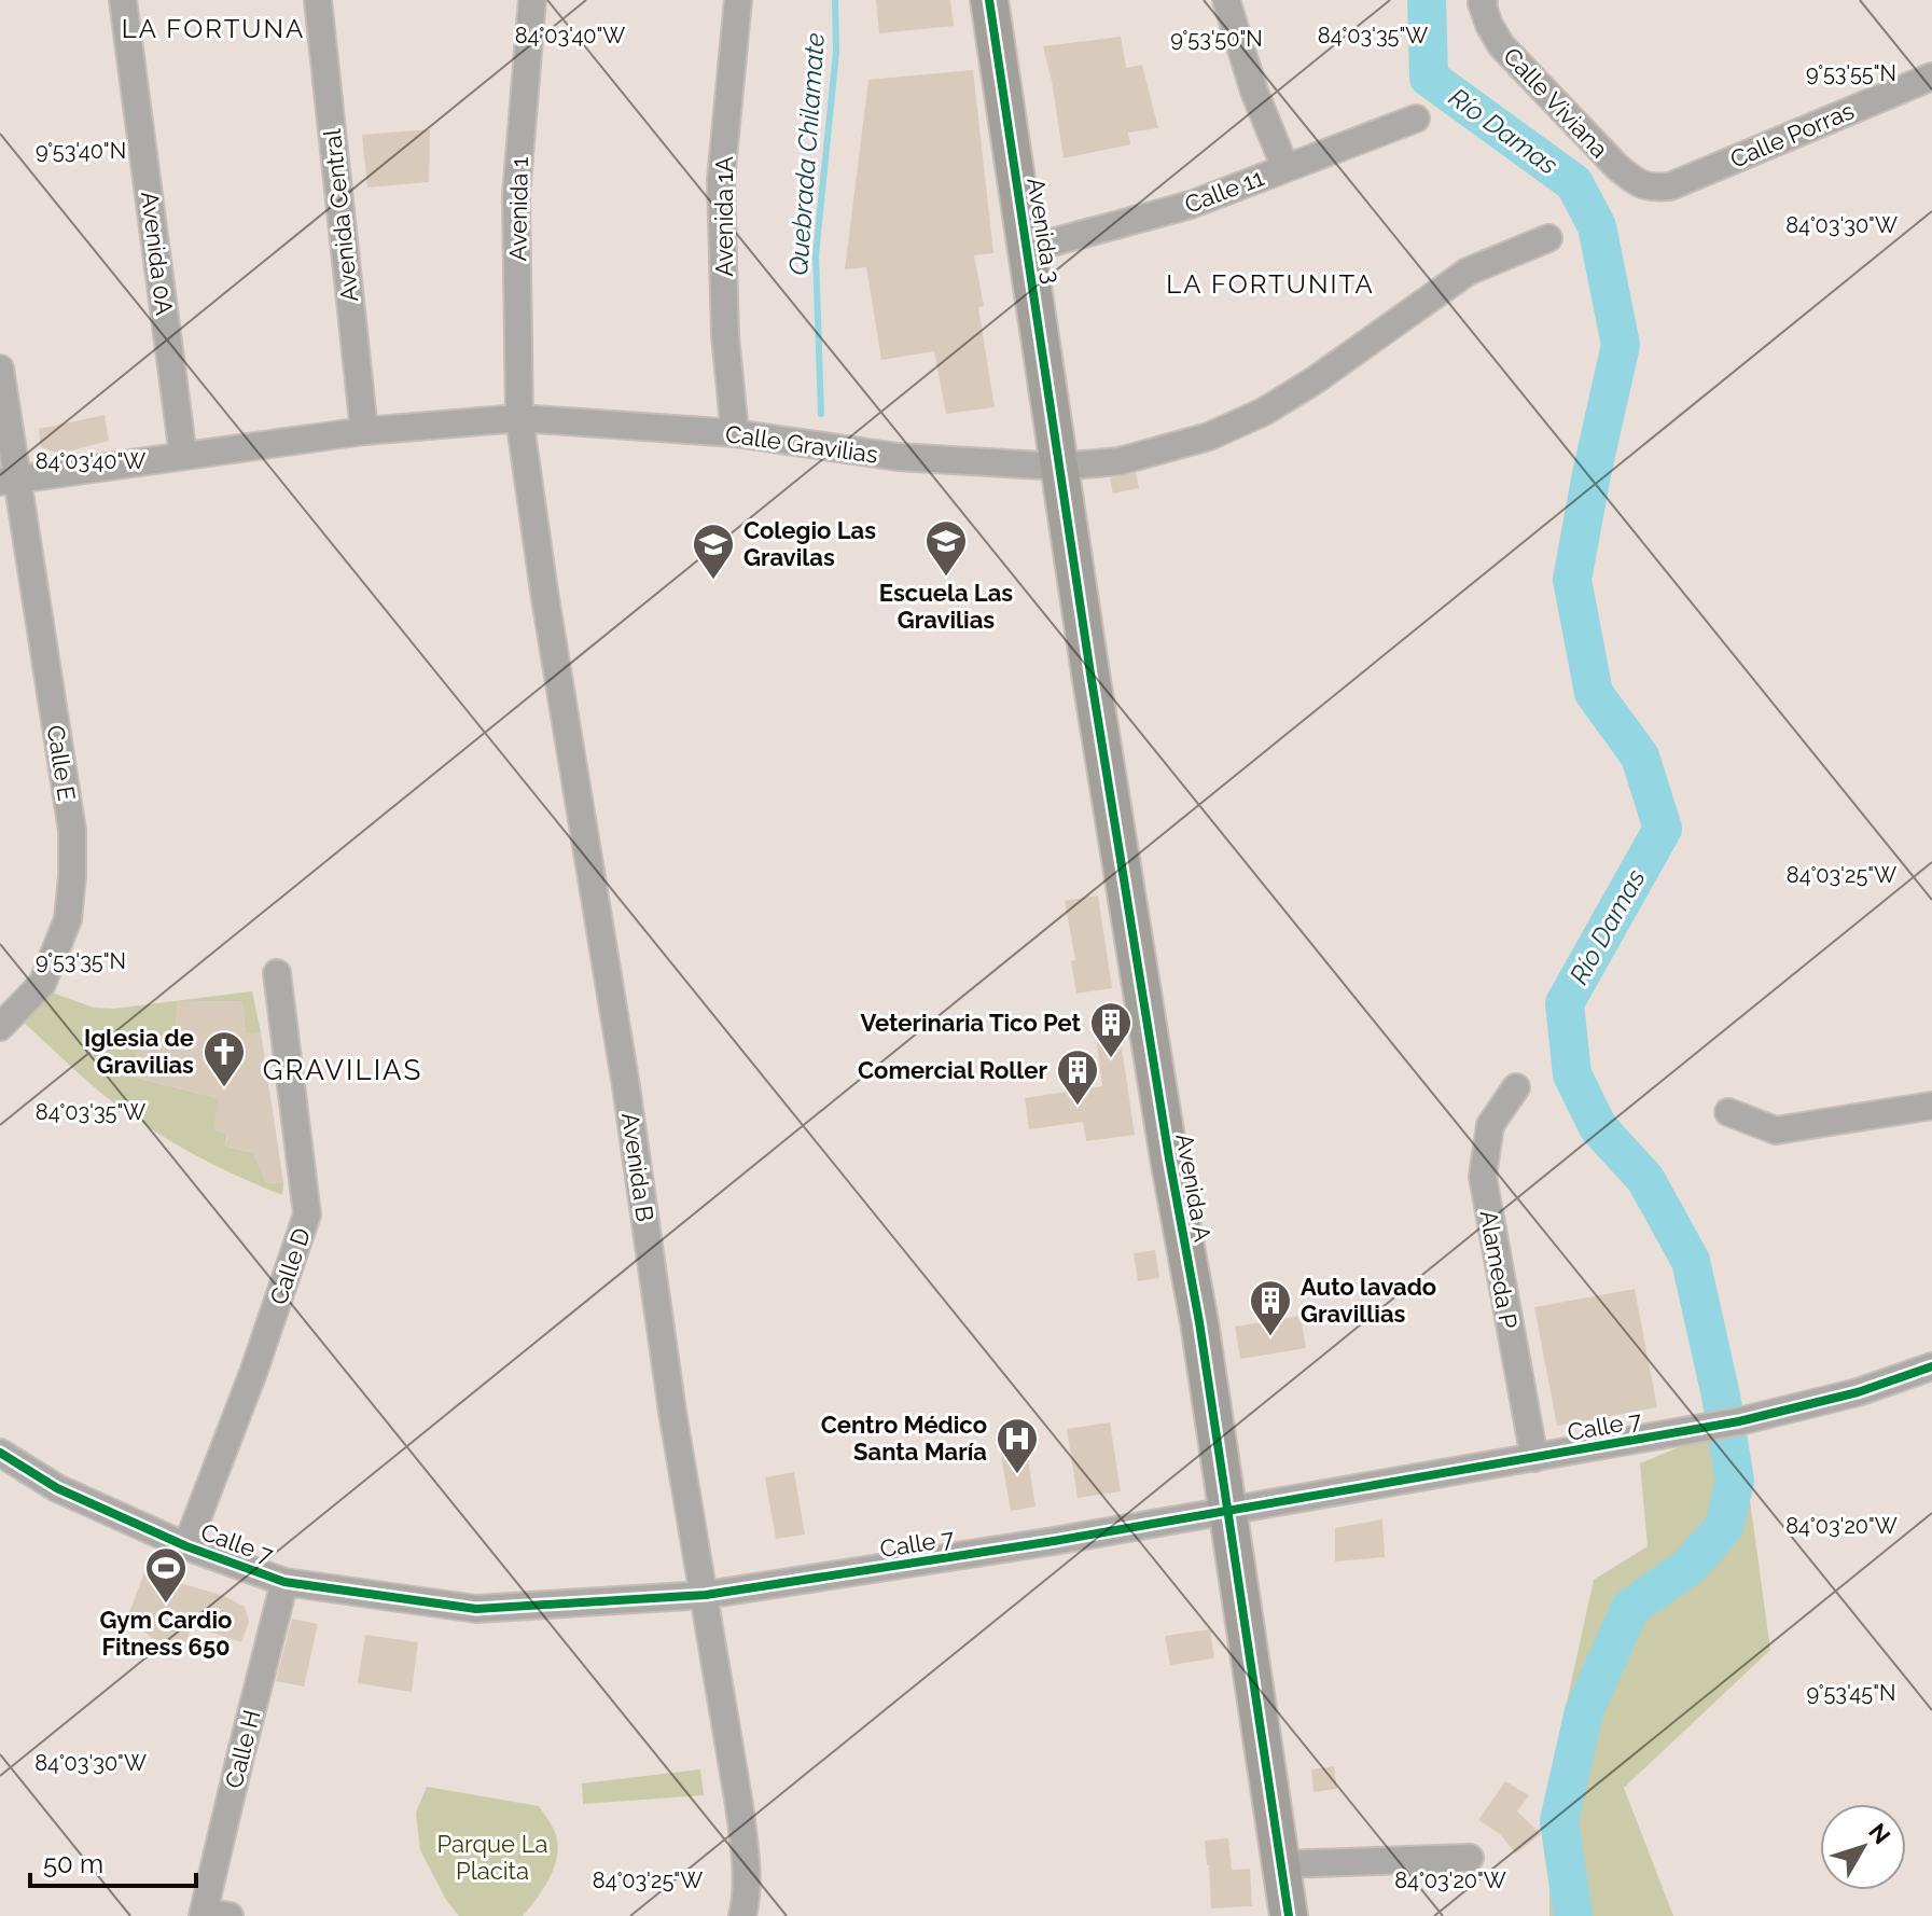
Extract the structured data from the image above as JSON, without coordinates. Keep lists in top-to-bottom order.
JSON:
{
  "streets": {
    "street": [
      "Calle Viviana",
      "Calle Porras",
      "Calle 11",
      "Avenida 1",
      "Avenida Central",
      "Avenida 1A",
      "Avenida 3",
      "Avenida 0A",
      "Calle Gravilias",
      "Calle E",
      "Avenida B",
      "Avenida A",
      "Calle D",
      "Alameda P",
      "Calle 7",
      "Calle H"
    ]
  },
  "crossings": [
    ["Calle Viviana", "Calle Porras"],
    ["Calle 11", "Avenida 3"],
    ["Avenida 1", "Calle Gravilias"],
    ["Avenida 1", "Avenida B"],
    ["Avenida Central", "Calle Gravilias"],
    ["Avenida 1A", "Calle Gravilias"],
    ["Avenida 3", "Calle Gravilias"],
    ["Avenida 3", "Avenida A"],
    ["Avenida 0A", "Calle Gravilias"],
    ["Calle Gravilias", "Calle E"],
    ["Calle Gravilias", "Avenida B"],
    ["Calle Gravilias", "Avenida A"],
    ["Avenida B", "Calle 7"],
    ["Avenida A", "Calle 7"],
    ["Calle D", "Calle 7"],
    ["Alameda P", "Calle 7"],
    ["Calle 7", "Calle H"]
  ],
  "districts": ["LA FORTUNA", "LA FORTUNITA", "GRAVILIAS"],
  "water": ["Río Damas", "Quebrada Chilamate"],
  "parks": ["Parque La Placita"],
  "places": {
    "school or university": ["Escuela Las Gravilias", "Colegio Las Gravilas"],
    "building": ["Veterinaria Tico Pet", "Comercial Roller", "Auto lavado Gravillias"],
    "church": ["Iglesia de Gravilias"],
    "hospital": ["Centro Médico Santa María"],
    "sports": ["Gym Cardio Fitness 650"]
  },
  "scale_bar": "50 m",
  "north": "top right",
  "coordinates": [
    "84°03'40\"W",
    "84°03'35\"W",
    "9°53'50\"N",
    "9°53'55\"N",
    "9°53'40\"N",
    "84°03'30\"W",
    "84°03'25\"W",
    "9°53'35\"N",
    "84°03'20\"W",
    "9°53'45\"N"
  ]
}
